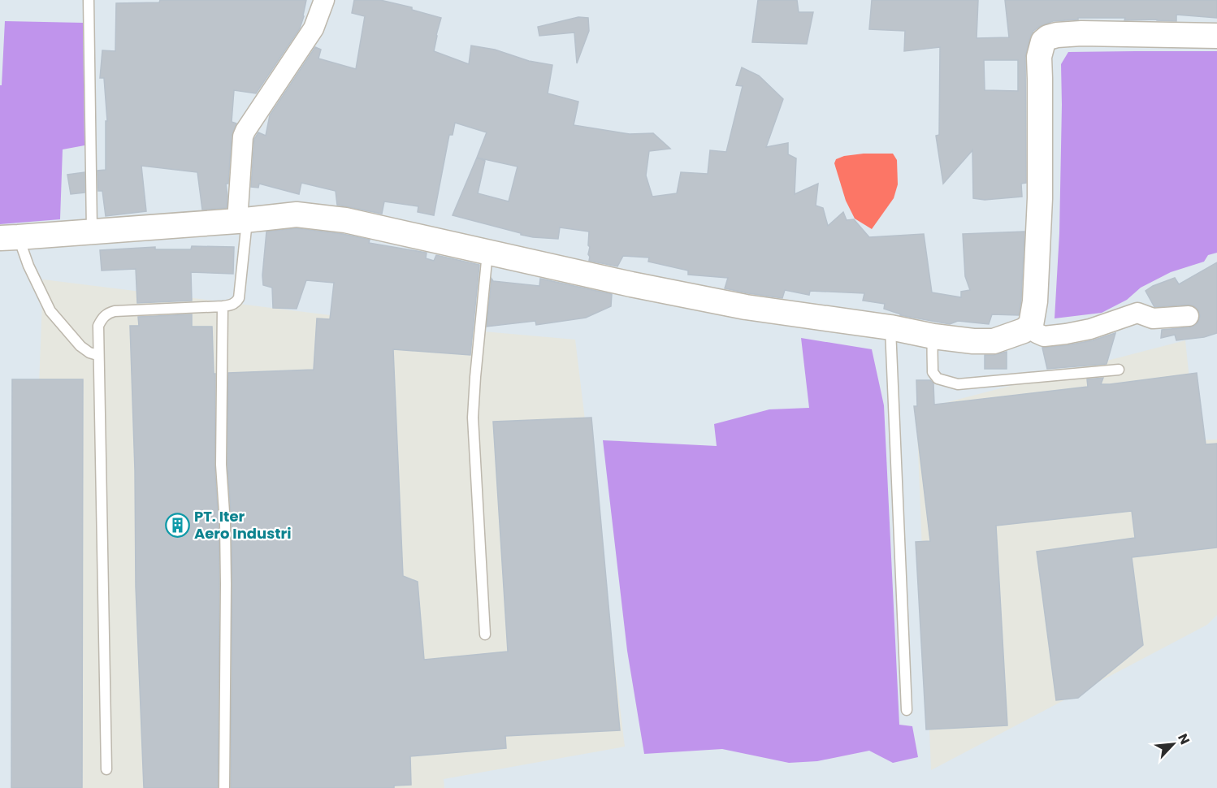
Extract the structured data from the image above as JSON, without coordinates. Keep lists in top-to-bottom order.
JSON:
{
  "places": {
    "building": ["PT. Iter Aero Industri"]
  },
  "north": "top right"
}
